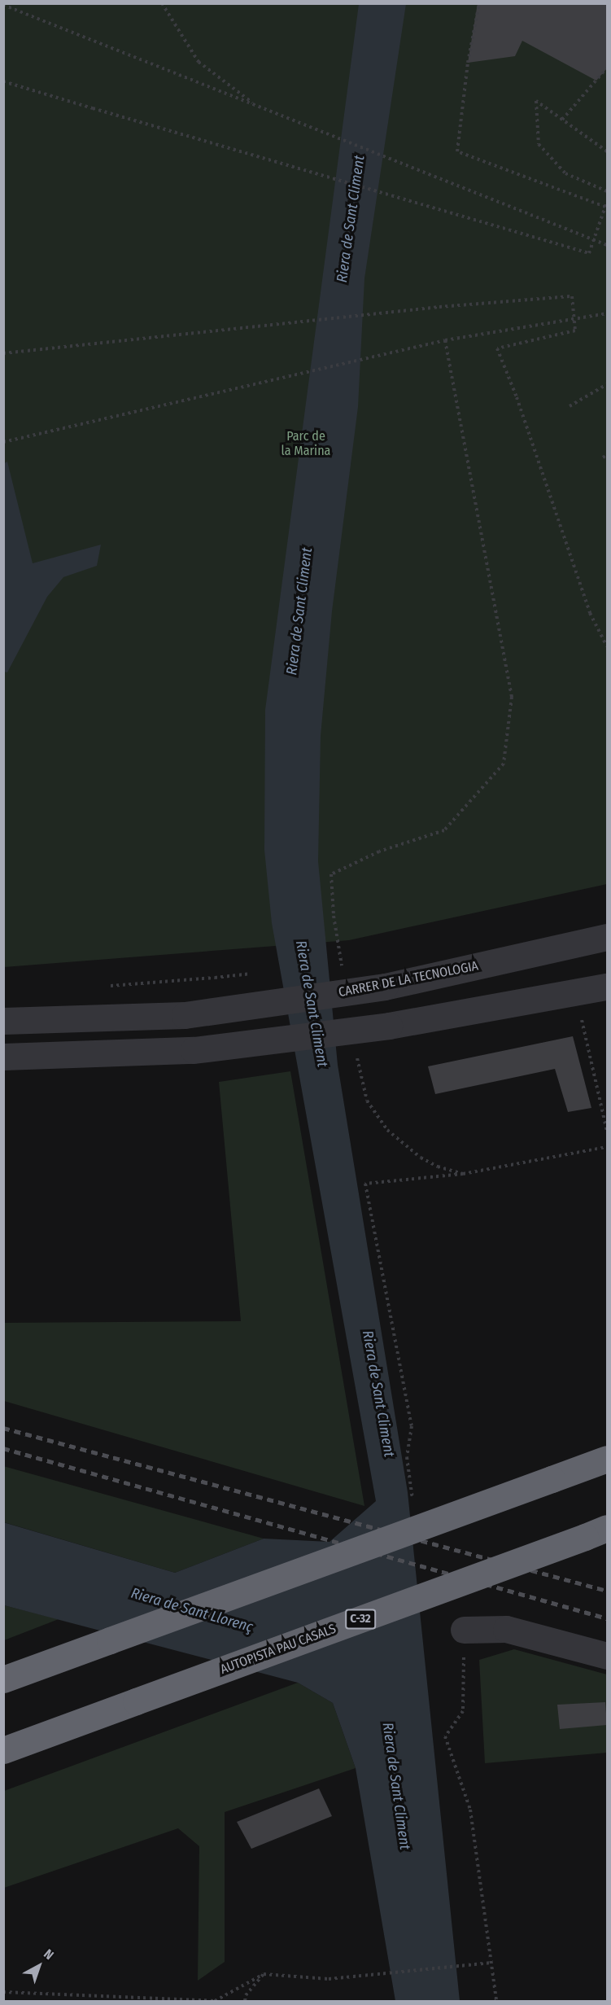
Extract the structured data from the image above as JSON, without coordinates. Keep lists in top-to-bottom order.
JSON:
{
  "streets": {
    "highway": ["C-32", "AUTOPISTA PAU CASALS"],
    "street": ["CARRER DE LA TECNOLOGIA"]
  },
  "water": ["Riera de Sant Climent", "Riera de Sant Llorenç"],
  "parks": ["Parc de la Marina"],
  "north": "top right"
}
